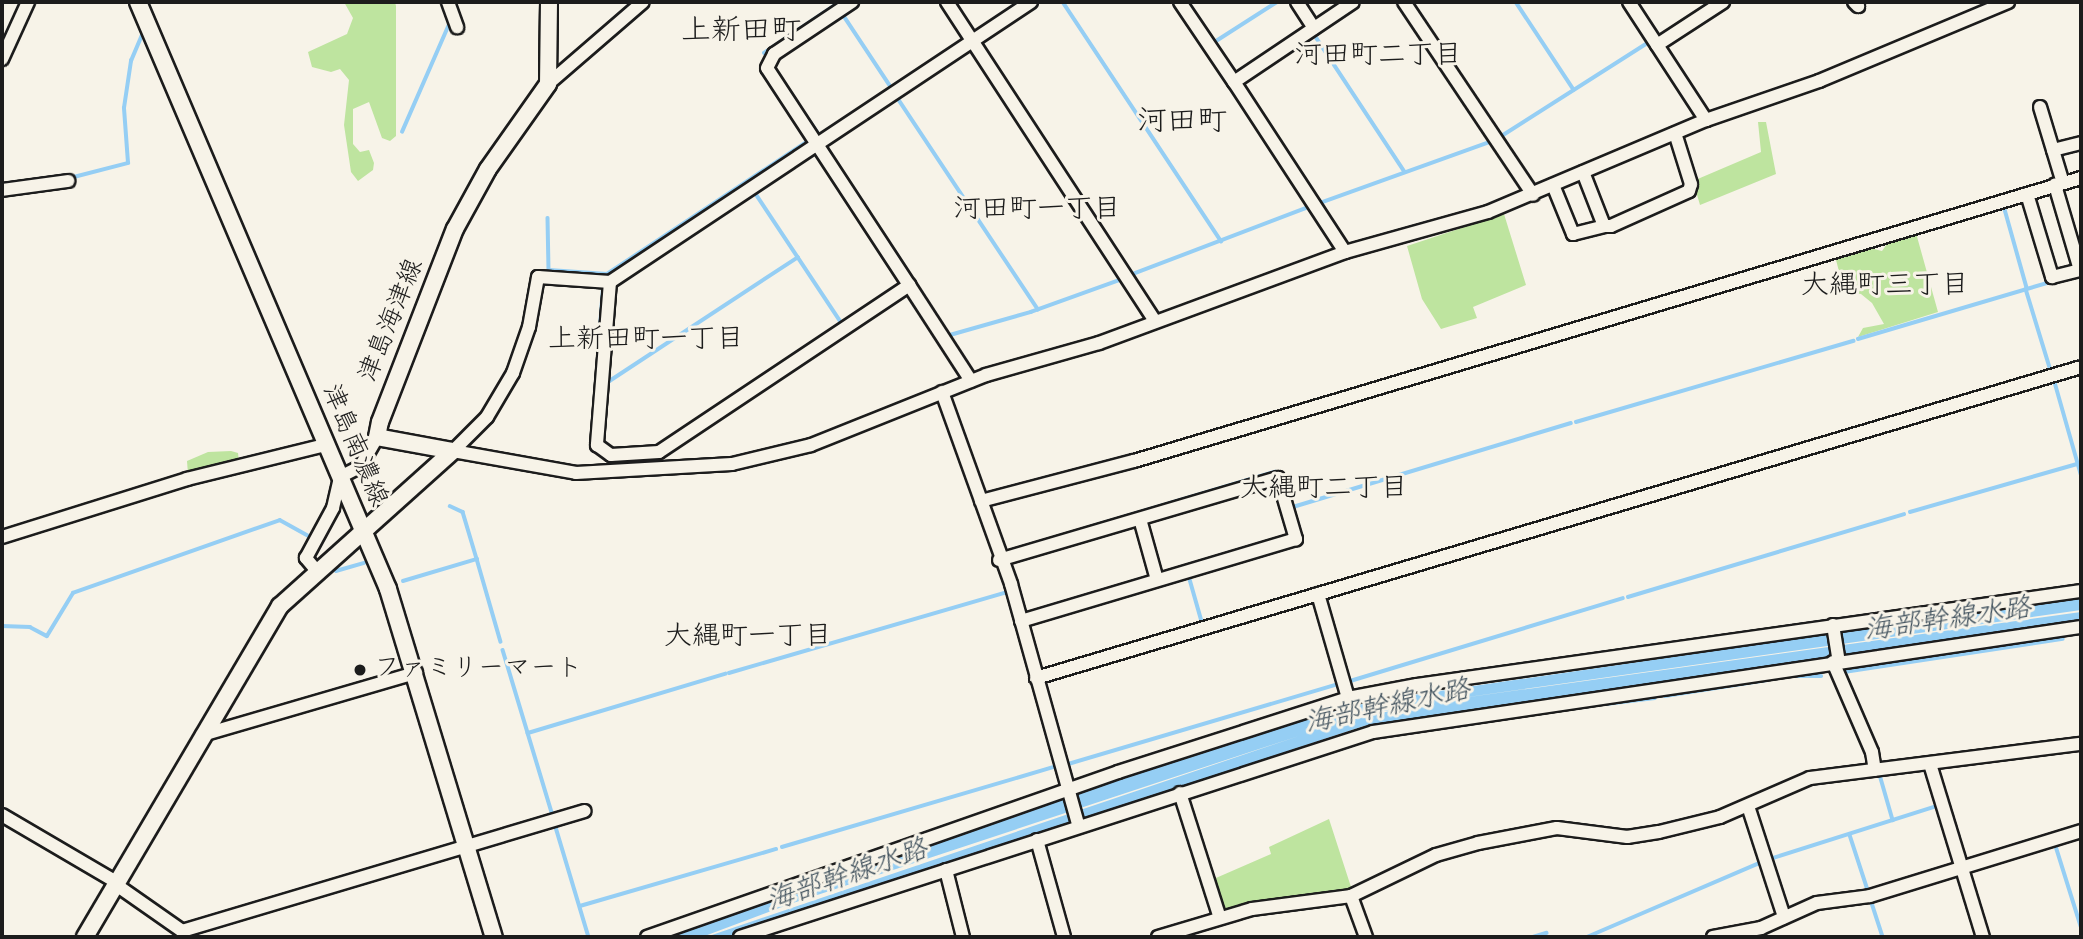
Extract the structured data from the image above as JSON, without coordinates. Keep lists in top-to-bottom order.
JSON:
{
  "streets": {
    "main road": ["津島海津線", "津島南濃線"]
  },
  "districts": [
    "上新田町",
    "河田町二丁目",
    "河田町",
    "河田町一丁目",
    "大縄町三丁目",
    "上新田町一丁目",
    "大縄町二丁目",
    "大縄町一丁目"
  ],
  "water": ["海部幹線水路"],
  "places": ["ファミリーマート"]
}
